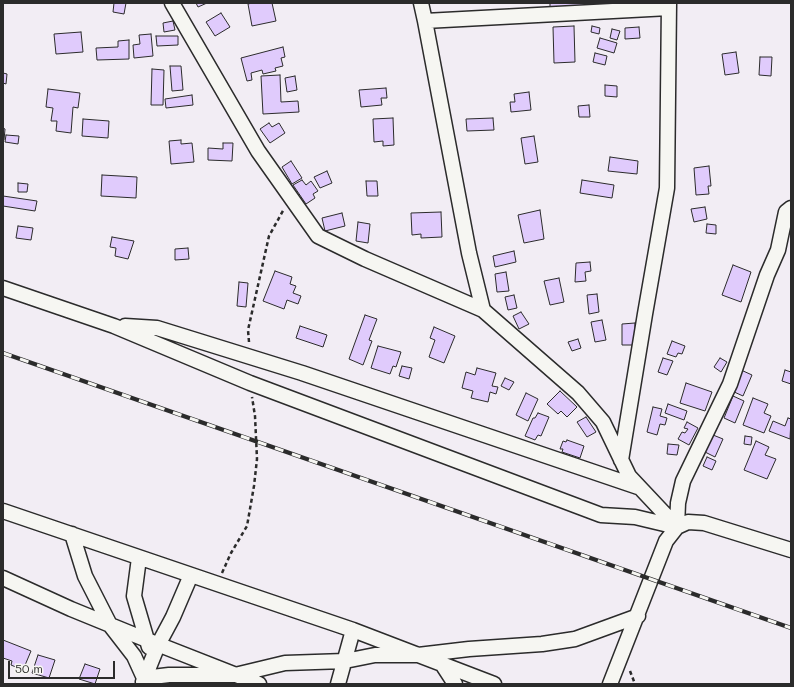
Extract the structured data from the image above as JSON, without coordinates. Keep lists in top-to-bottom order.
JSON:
{
  "scale_bar": "50 m"
}
